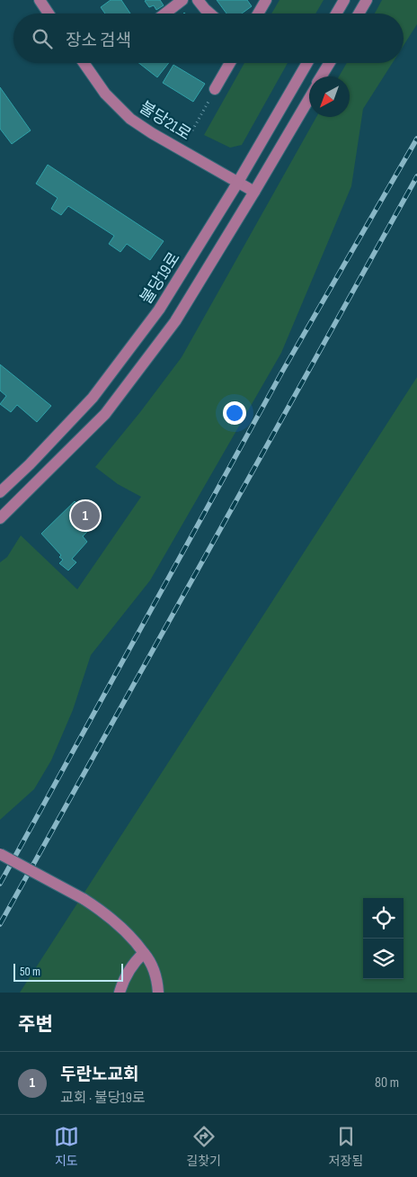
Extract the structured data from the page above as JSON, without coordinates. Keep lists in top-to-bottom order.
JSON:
{
  "streets": {
    "street": ["불당21로", "불당19로"]
  },
  "crossings": [
    ["불당21로", "불당19로"]
  ],
  "scale_bar": "50 m",
  "north": "bottom left",
  "page": {
    "search": "장소 검색",
    "pins": "1",
    "scale": "50 m",
    "heading": "주변",
    "list": [
      {
        "mark": "1",
        "name": "두란노교회",
        "note": "교회 · 불당19로",
        "value": "80 m"
      }
    ],
    "nav": ["지도", "길찾기", "저장됨"]
  }
}
